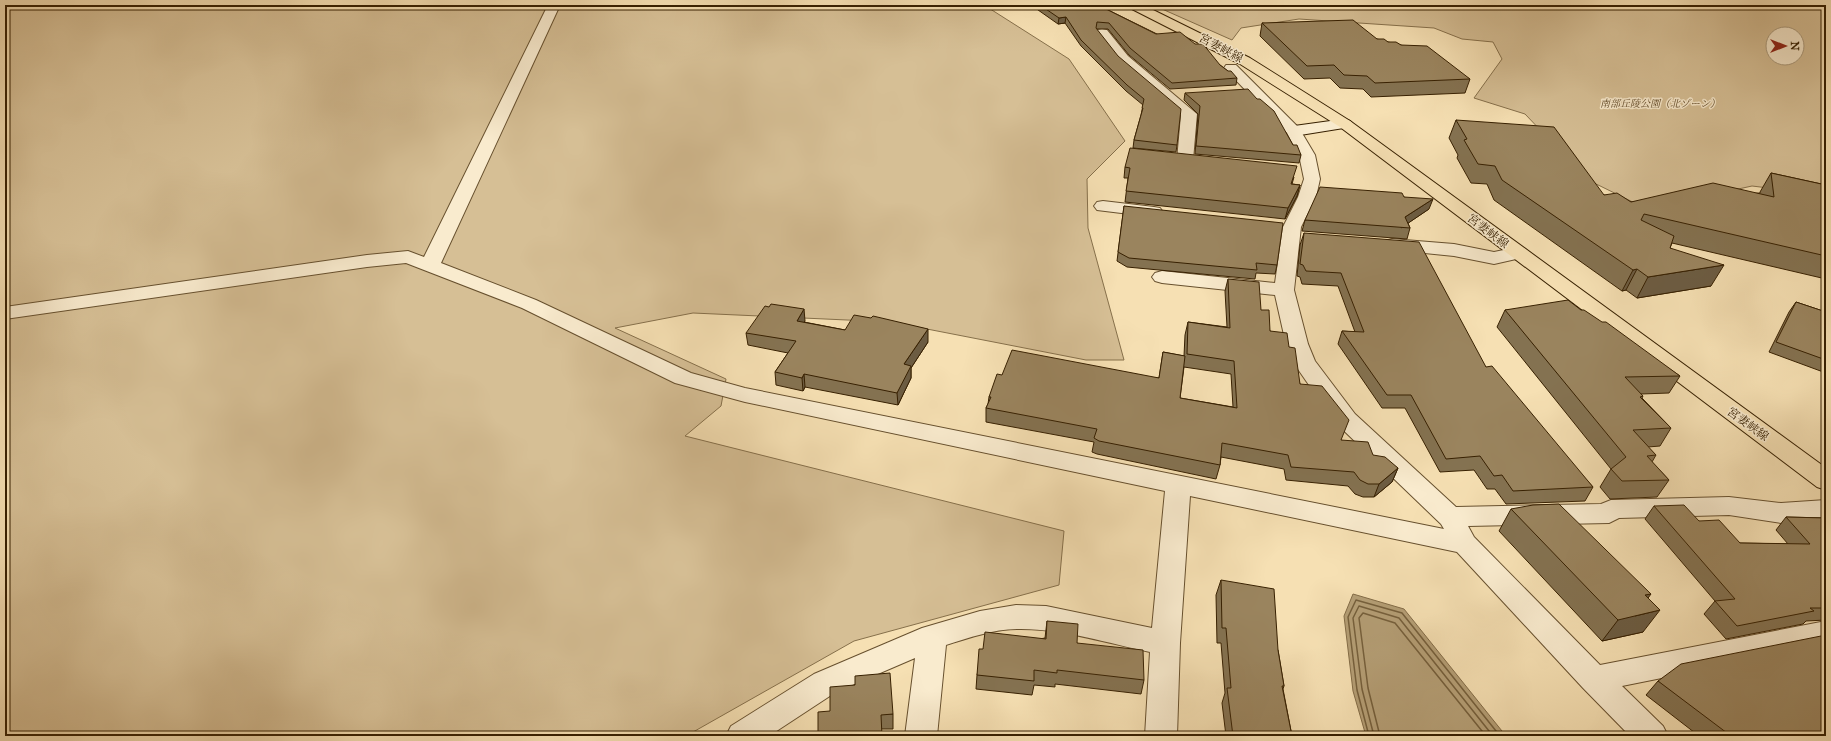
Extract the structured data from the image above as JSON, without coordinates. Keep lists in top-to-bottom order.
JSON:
{
  "streets": {
    "main road": ["宮妻峡線"]
  },
  "parks": ["南部丘陵公園（北ゾーン）"],
  "north": "right"
}
